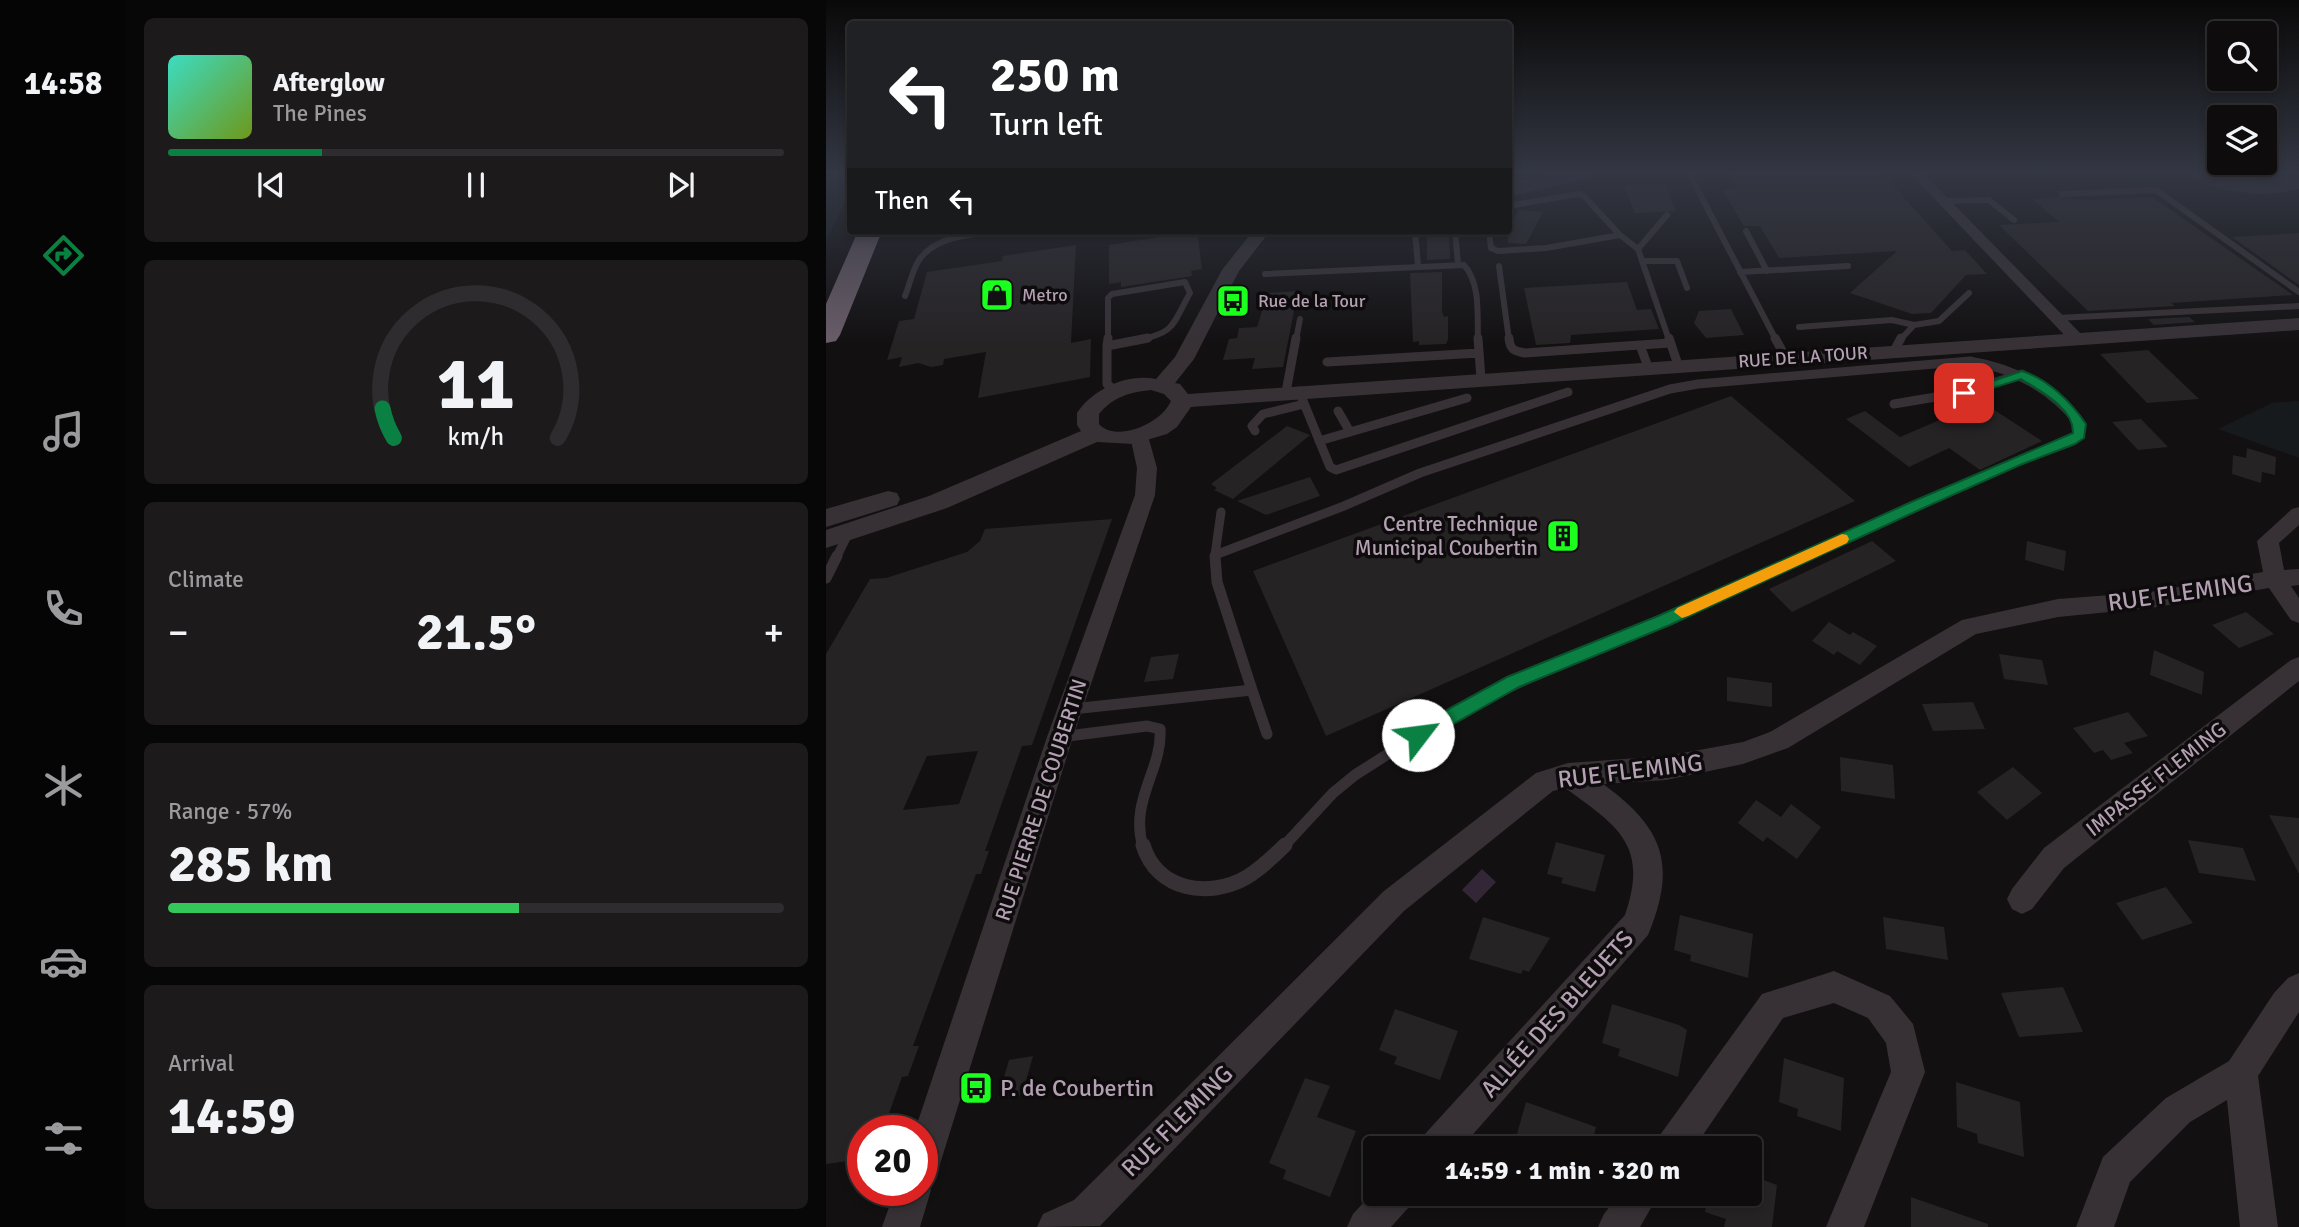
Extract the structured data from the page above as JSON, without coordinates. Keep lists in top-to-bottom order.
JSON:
{
  "streets": {
    "street": [
      "RUE DE LA TOUR",
      "RUE FLEMING",
      "IMPASSE FLEMING",
      "RUE PIERRE DE COUBERTIN",
      "ALLÉE DES BLEUETS"
    ]
  },
  "crossings": [
    ["RUE FLEMING", "ALLÉE DES BLEUETS"]
  ],
  "places": {
    "shop": ["Metro"],
    "bus stop": ["Rue de la Tour", "P. de Coubertin"],
    "building": ["Centre Technique Municipal Coubertin"]
  },
  "page": {
    "tabs": "14:58",
    "turn": ["250 m", "Turn left"],
    "song": ["Afterglow", "The Pines"],
    "then": "Then",
    "tile": [
      "Climate",
      ["Range · 57%", "285 km"],
      ["Arrival", "14:59"]
    ],
    "heat": ["−", "21.5°", "+"],
    "limit": "20",
    "trip": "14:59 · 1 min · 320 m",
    "gauge": ["11", "km/h"]
  }
}
